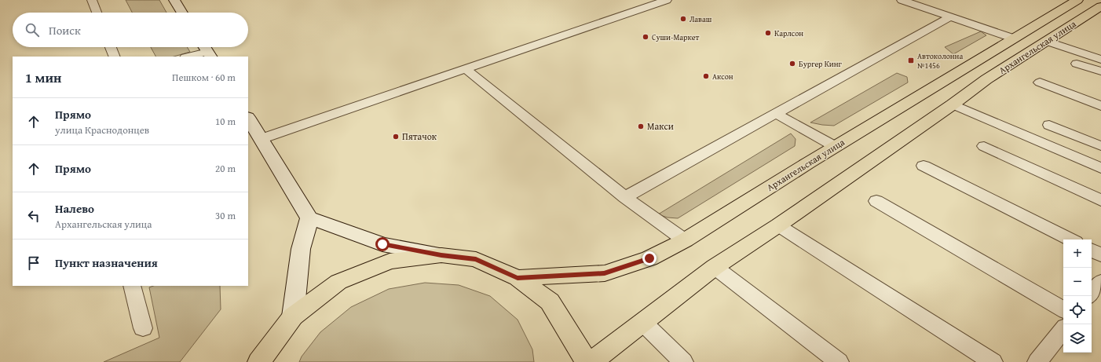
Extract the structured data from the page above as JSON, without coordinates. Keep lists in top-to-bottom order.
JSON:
{
  "streets": {
    "main road": ["Архангельская улица"]
  },
  "places": {
    "other": [
      "Лаваш",
      "Карлсон",
      "Суши-Маркет",
      "Бургер Кинг",
      "Аксон",
      "Макси",
      "Пятачок"
    ],
    "transit": ["Автоколонна №1456"]
  },
  "page": {
    "search": "Поиск",
    "heading": ["1 мин", "Пешком · 60 m"],
    "list": [
      ["Прямо", "улица Краснодонцев", "10 m"],
      ["Прямо", "20 m"],
      ["Налево", "Архангельская улица", "30 m"],
      "Пункт назначения"
    ],
    "map_buttons": ["+", "−"]
  }
}
